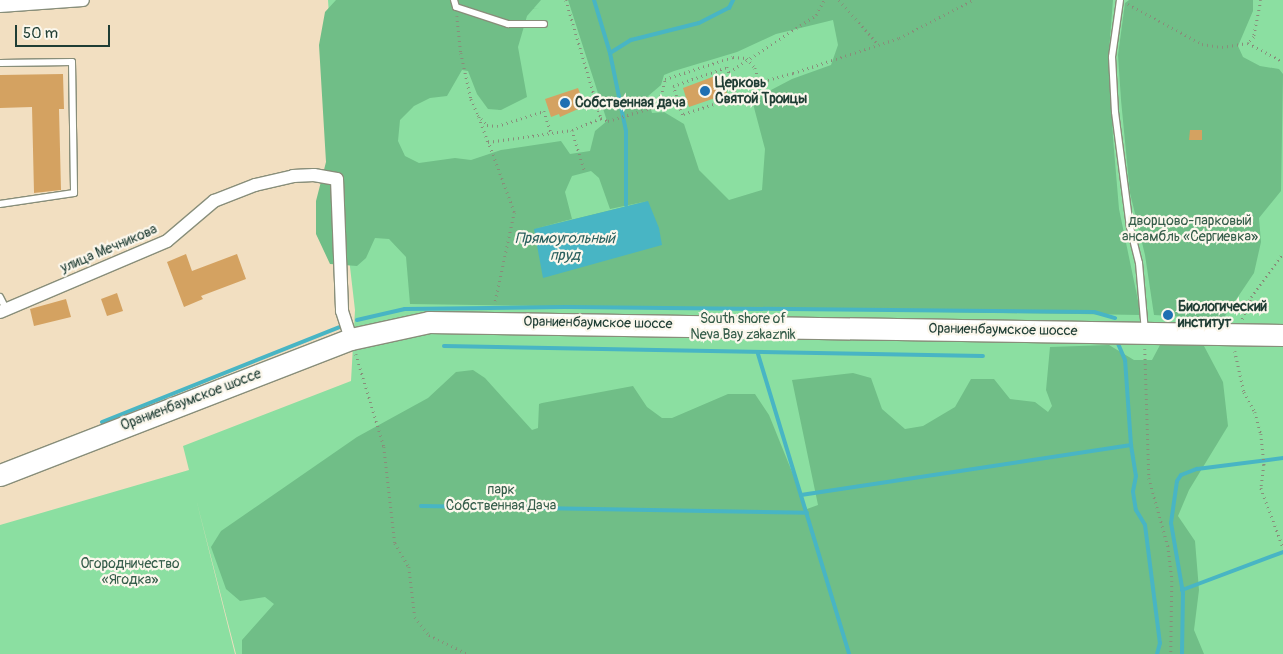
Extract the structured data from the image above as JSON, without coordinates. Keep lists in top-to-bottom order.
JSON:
{
  "streets": {
    "main road": ["Ораниенбаумское шоссе"],
    "street": ["улица Мечникова"]
  },
  "crossings": [
    ["улица Мечникова", "Ораниенбаумское шоссе"]
  ],
  "water": ["Прямоугольный пруд"],
  "parks": [
    "дворцово-парковый ансамбль «Сергиевка»",
    "South shore of Neva Bay zakaznik",
    "парк Собственная Дача",
    "Огородничество «Ягодка»"
  ],
  "places": ["Церковь Святой Троицы", "Собственная дача", "Биологический институт"],
  "scale_bar": "50 m"
}
